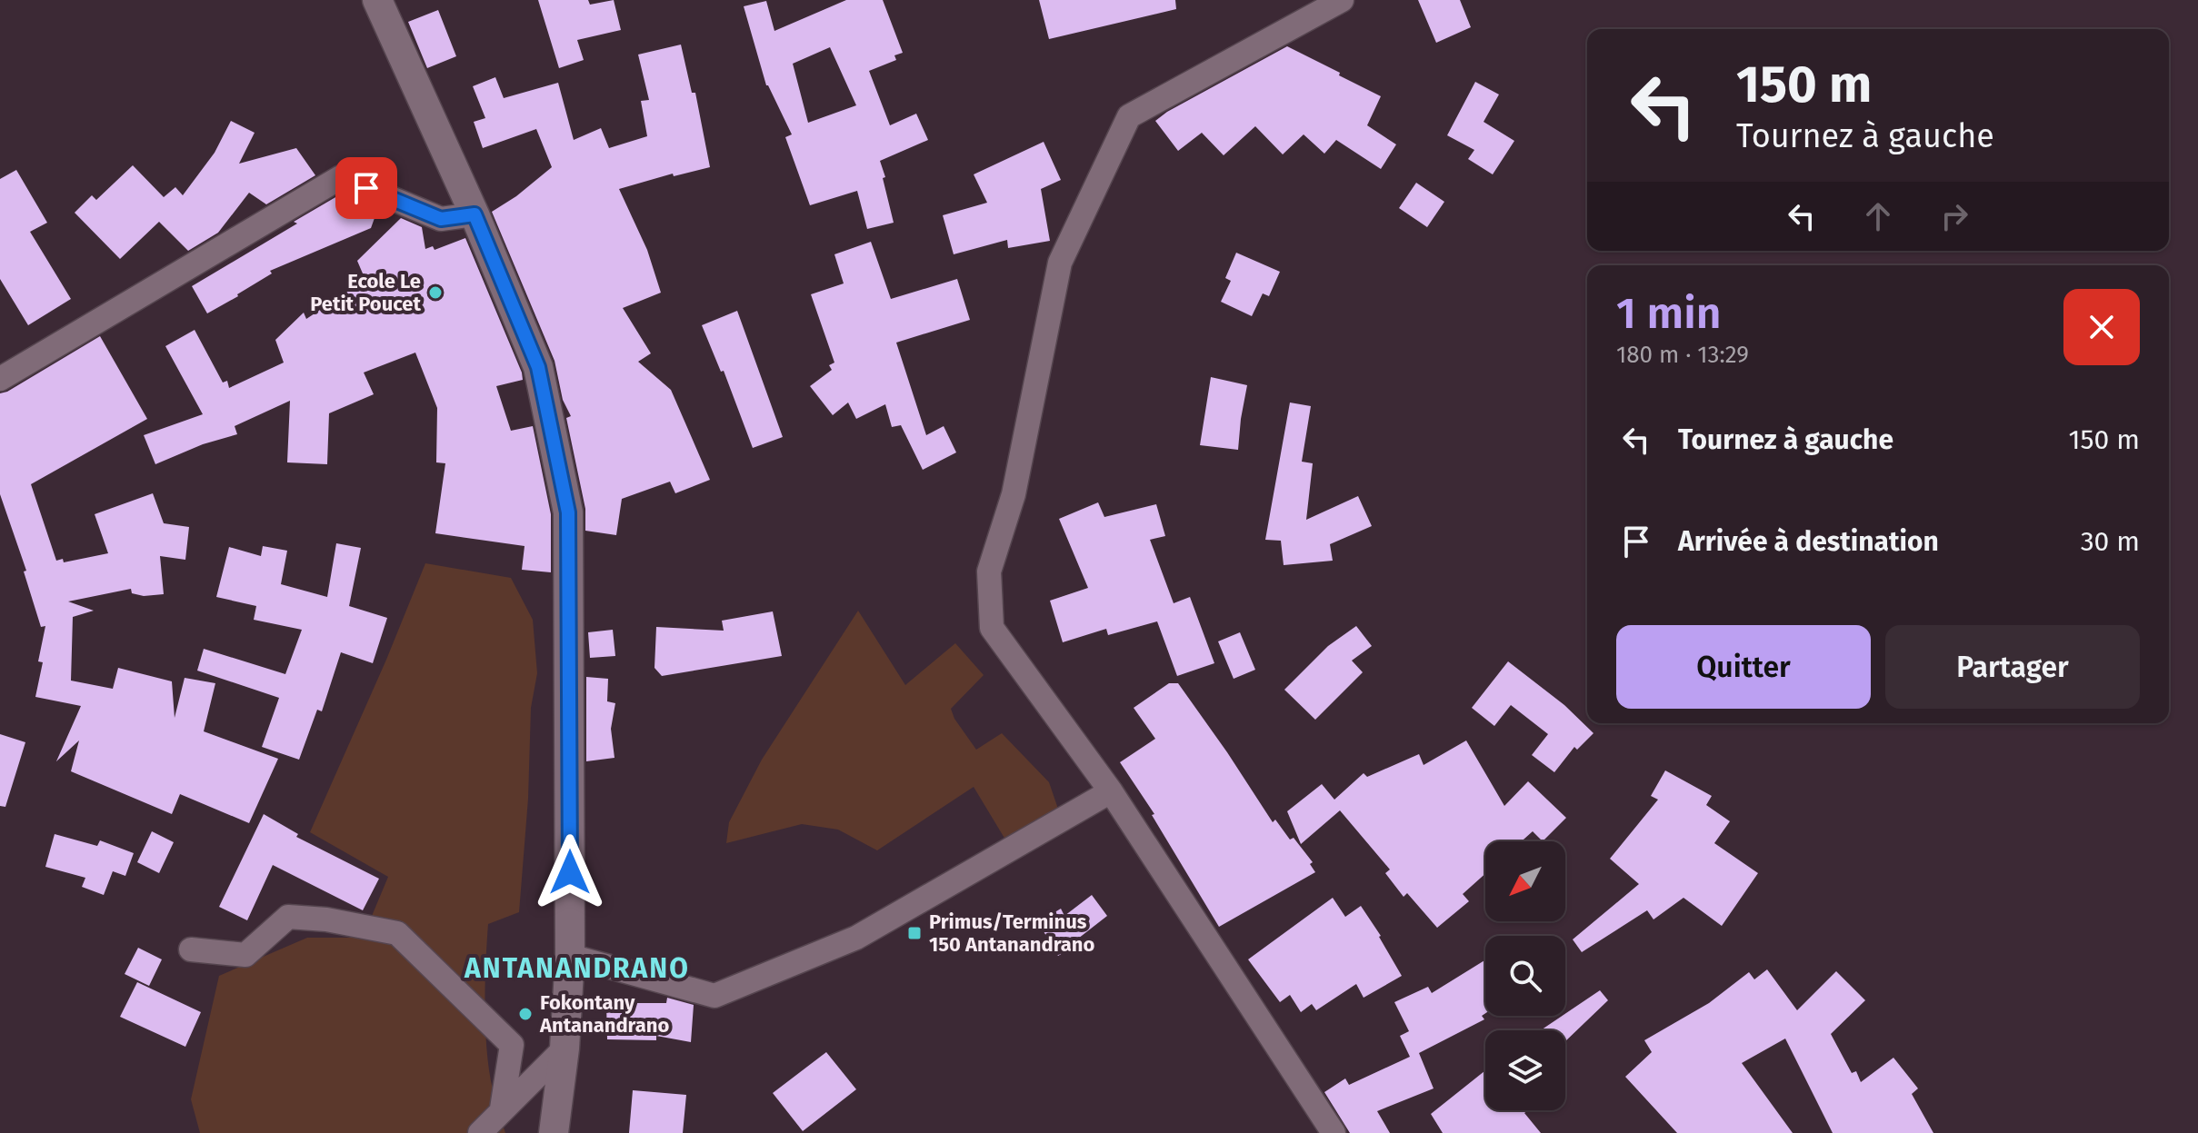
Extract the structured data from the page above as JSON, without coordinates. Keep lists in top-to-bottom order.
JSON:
{
  "districts": ["ANTANANDRANO"],
  "places": {
    "other": ["Ecole Le Petit Poucet", "Fokontany Antanandrano"],
    "transit": ["Primus/Terminus 150 Antanandrano"]
  },
  "north": "bottom left",
  "page": {
    "turn": ["150 m", "Tournez à gauche"],
    "heading": ["1 min", "180 m · 13:29"],
    "list": [
      {
        "name": "Tournez à gauche",
        "value": "150 m"
      },
      {
        "name": "Arrivée à destination",
        "value": "30 m"
      }
    ],
    "buttons": ["Quitter", "Partager"]
  }
}
